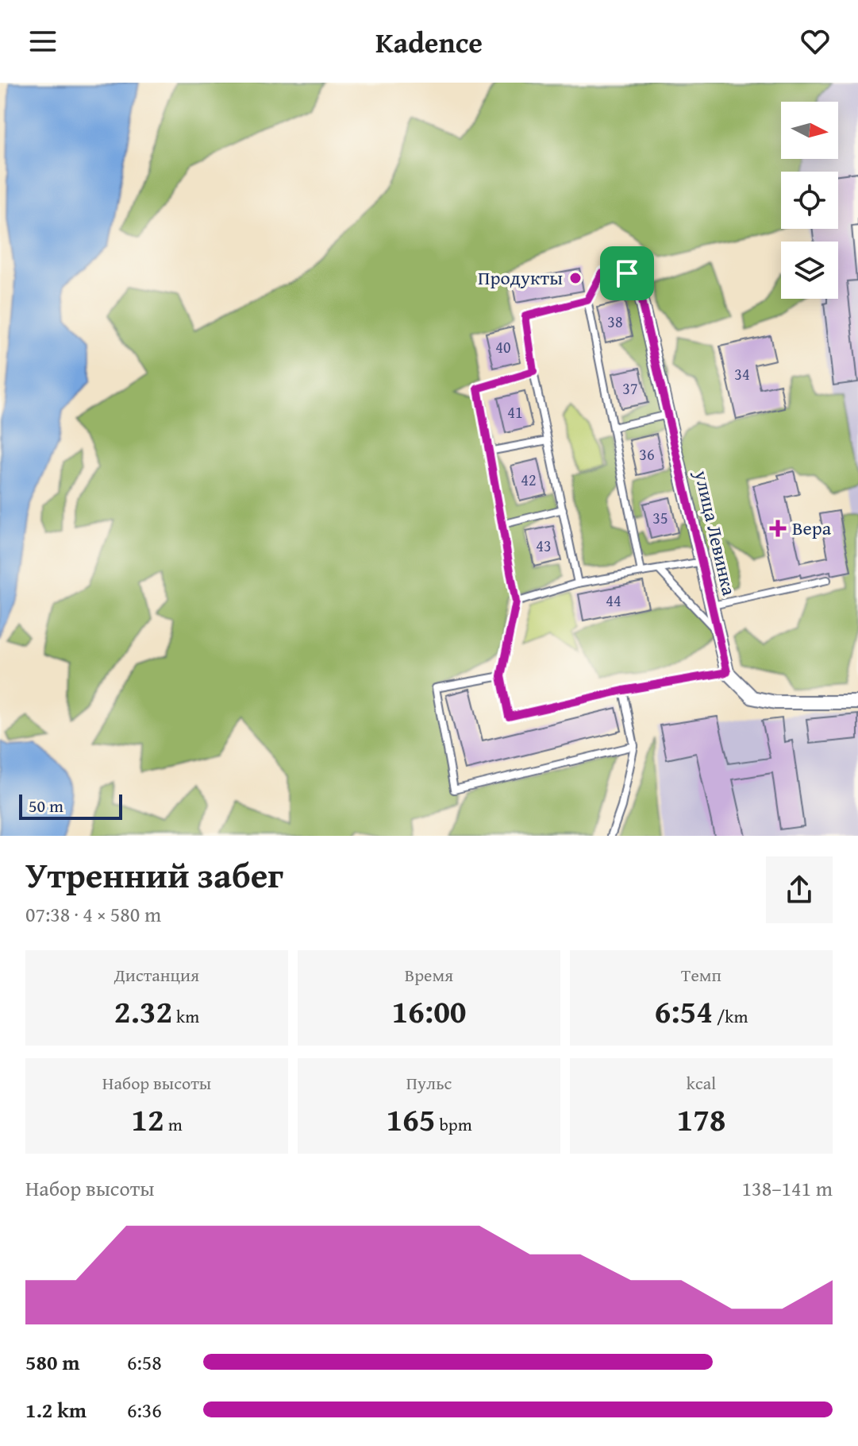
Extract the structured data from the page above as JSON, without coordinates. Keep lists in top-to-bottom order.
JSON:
{
  "streets": {
    "street": ["улица Левинка"]
  },
  "places": {
    "other": ["Продукты"],
    "health": ["Вера"]
  },
  "house_numbers": [
    "38",
    "40",
    "34",
    "37",
    "41",
    "36",
    "42",
    "35",
    "43",
    "44"
  ],
  "scale_bar": "50 m",
  "north": "right",
  "page": {
    "header": "Kadence",
    "scale": "50 m",
    "heading": ["Утренний забег", "07:38 · 4 × 580 m"],
    "stats": [
      ["Дистанция", "2.32 km"],
      ["Время", "16:00"],
      ["Темп", "6:54 /km"],
      ["Набор высоты", "12 m"],
      ["Пульс", "165 bpm"],
      ["kcal", "178"]
    ],
    "chart": ["Набор высоты", "138–141 m"],
    "list": [
      {
        "name": "580 m",
        "note": "6:58"
      },
      {
        "name": "1.2 km",
        "note": "6:36"
      }
    ]
  }
}
